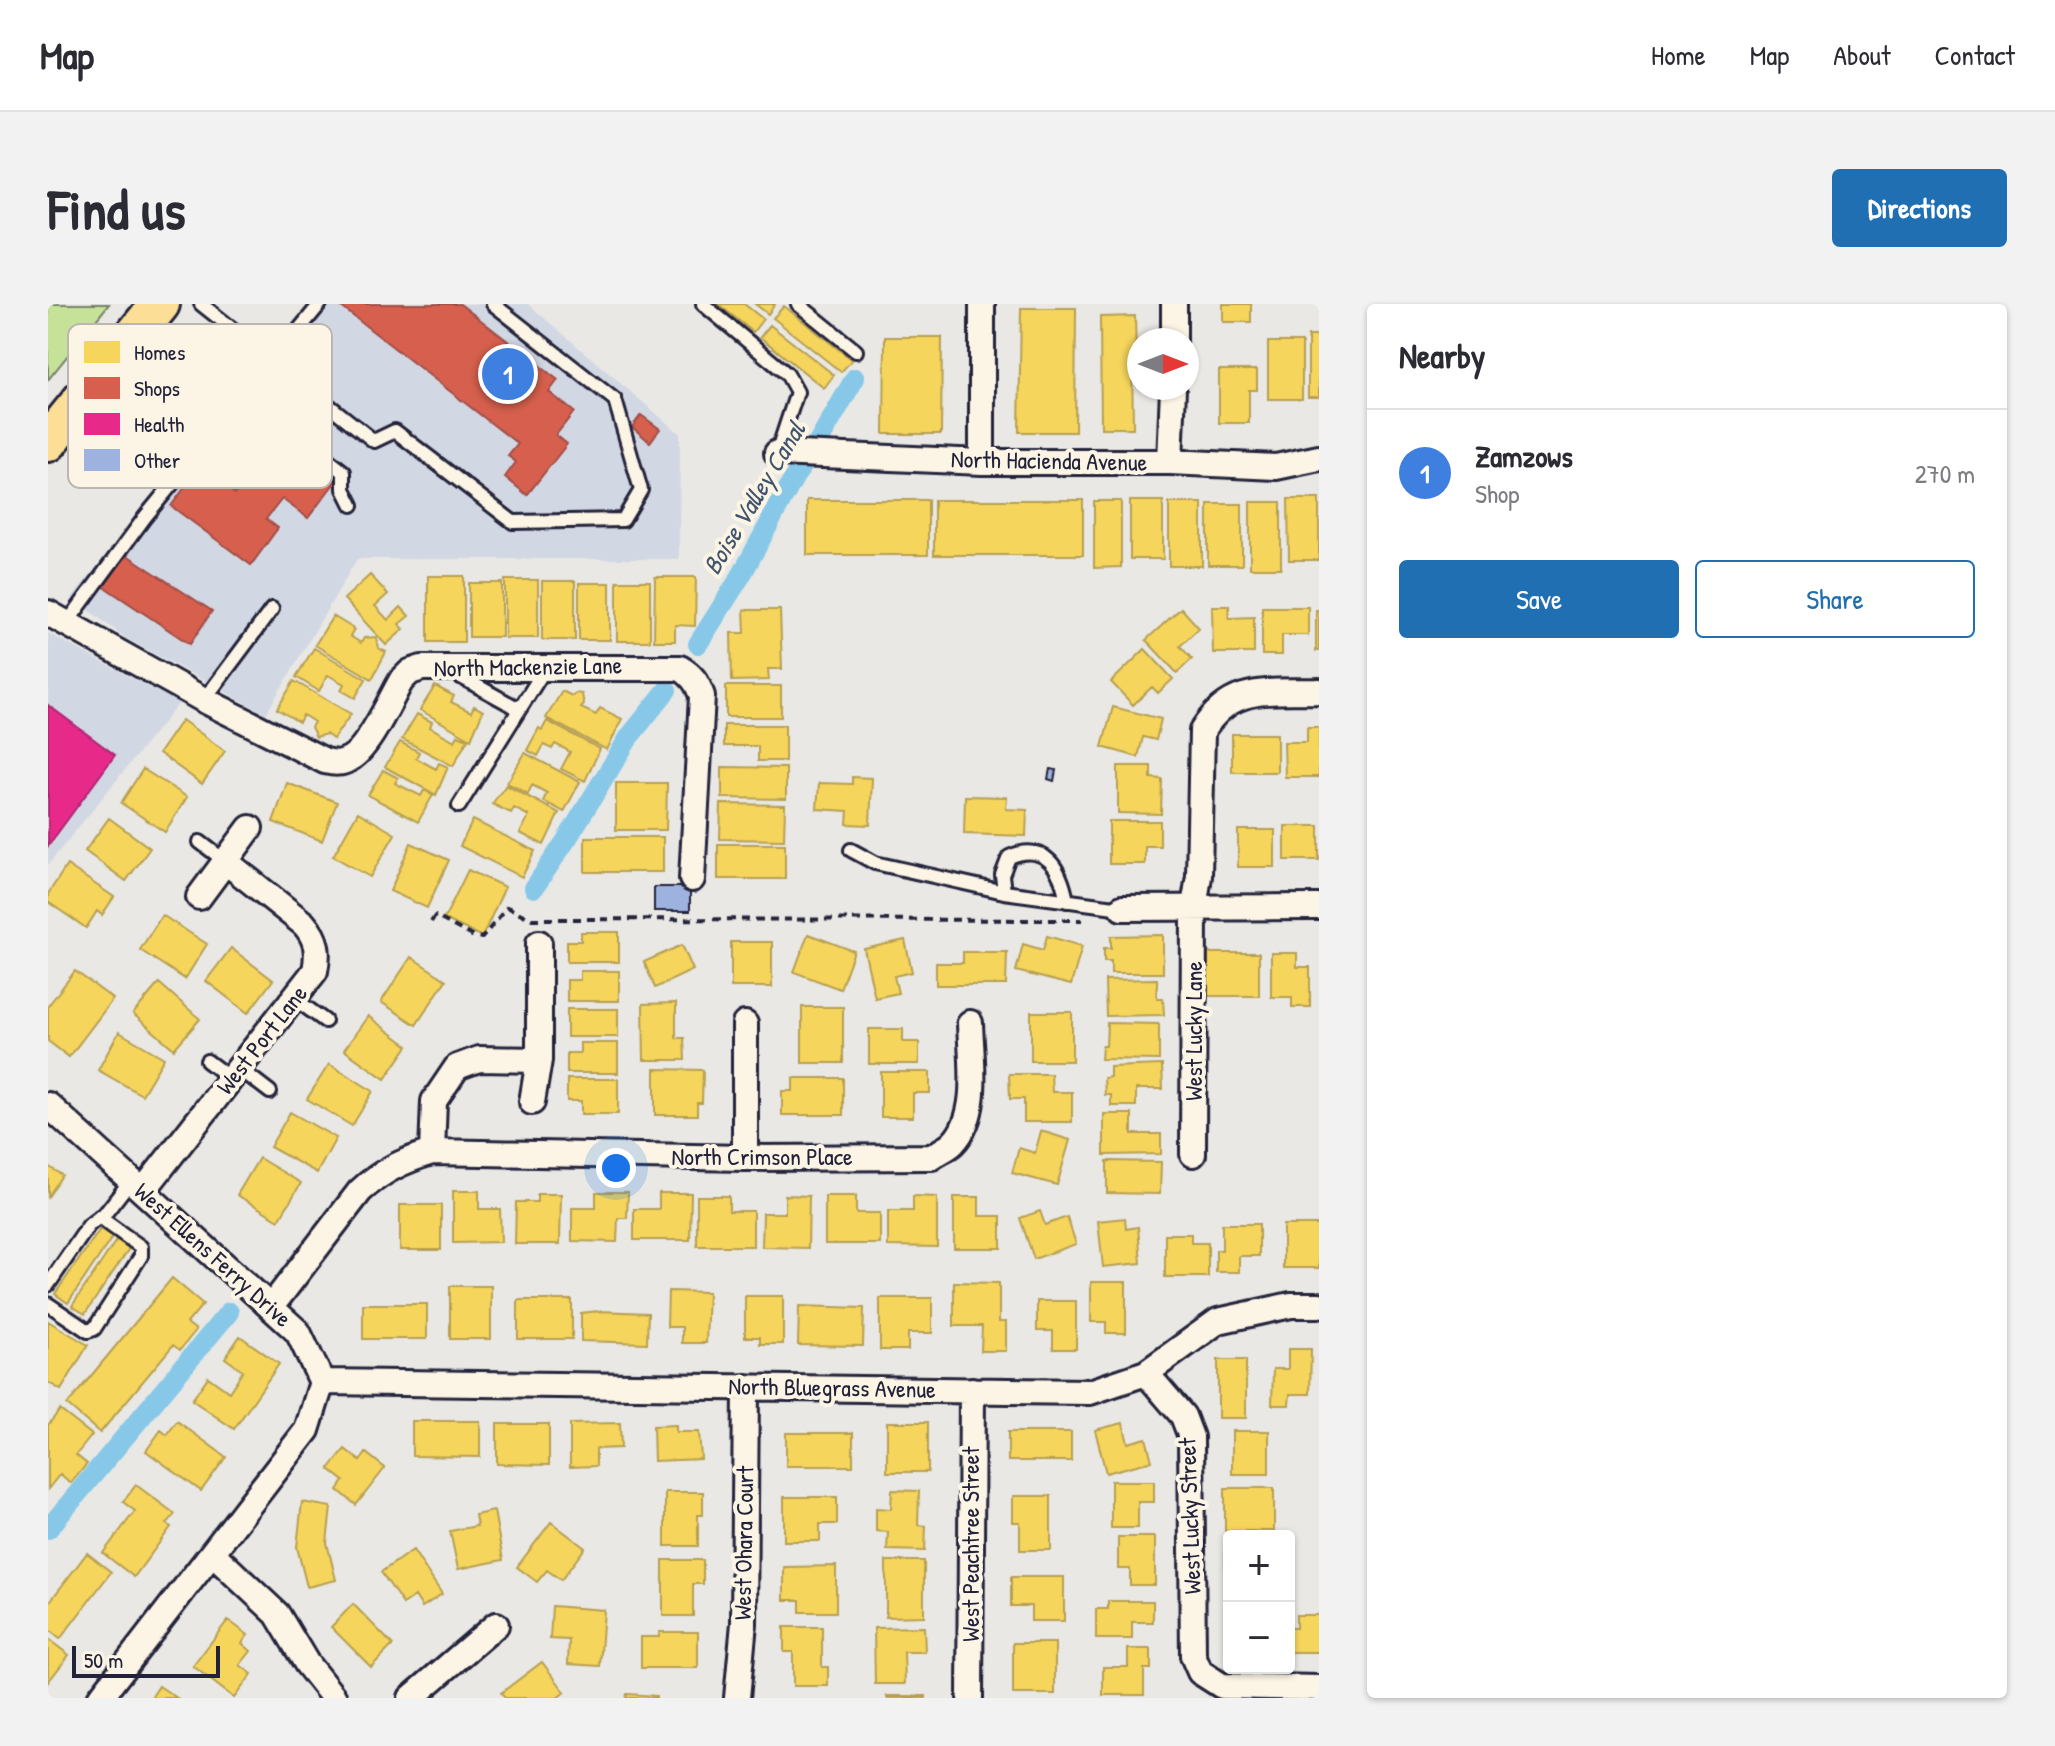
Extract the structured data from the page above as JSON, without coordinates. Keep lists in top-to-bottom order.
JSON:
{
  "streets": {
    "street": [
      "North Hacienda Avenue",
      "North Mackenzie Lane",
      "West Lucky Lane",
      "West Port Lane",
      "North Crimson Place",
      "West Ellens Ferry Drive",
      "North Bluegrass Avenue",
      "West Lucky Street",
      "West Ohara Court",
      "West Peachtree Street"
    ]
  },
  "crossings": [
    ["West Port Lane", "West Ellens Ferry Drive"],
    ["North Crimson Place", "West Ellens Ferry Drive"],
    ["West Ellens Ferry Drive", "North Bluegrass Avenue"],
    ["North Bluegrass Avenue", "West Lucky Street"],
    ["North Bluegrass Avenue", "West Ohara Court"],
    ["North Bluegrass Avenue", "West Peachtree Street"]
  ],
  "water": ["Boise Valley Canal"],
  "legend": [
    "Homes",
    "Shops",
    "Health",
    "Other"
  ],
  "scale_bar": "50 m",
  "north": "right",
  "page": {
    "header": "Map",
    "nav": [
      "Home",
      "Map",
      "About",
      "Contact"
    ],
    "buttons": [
      "Directions",
      ["Save", "Share"]
    ],
    "title": "Find us",
    "heading": "Nearby",
    "pins": "1",
    "list": [
      {
        "mark": "1",
        "name": "Zamzows",
        "note": "Shop",
        "value": "270 m"
      }
    ],
    "map_buttons": ["+", "−"],
    "scale": "50 m"
  }
}
